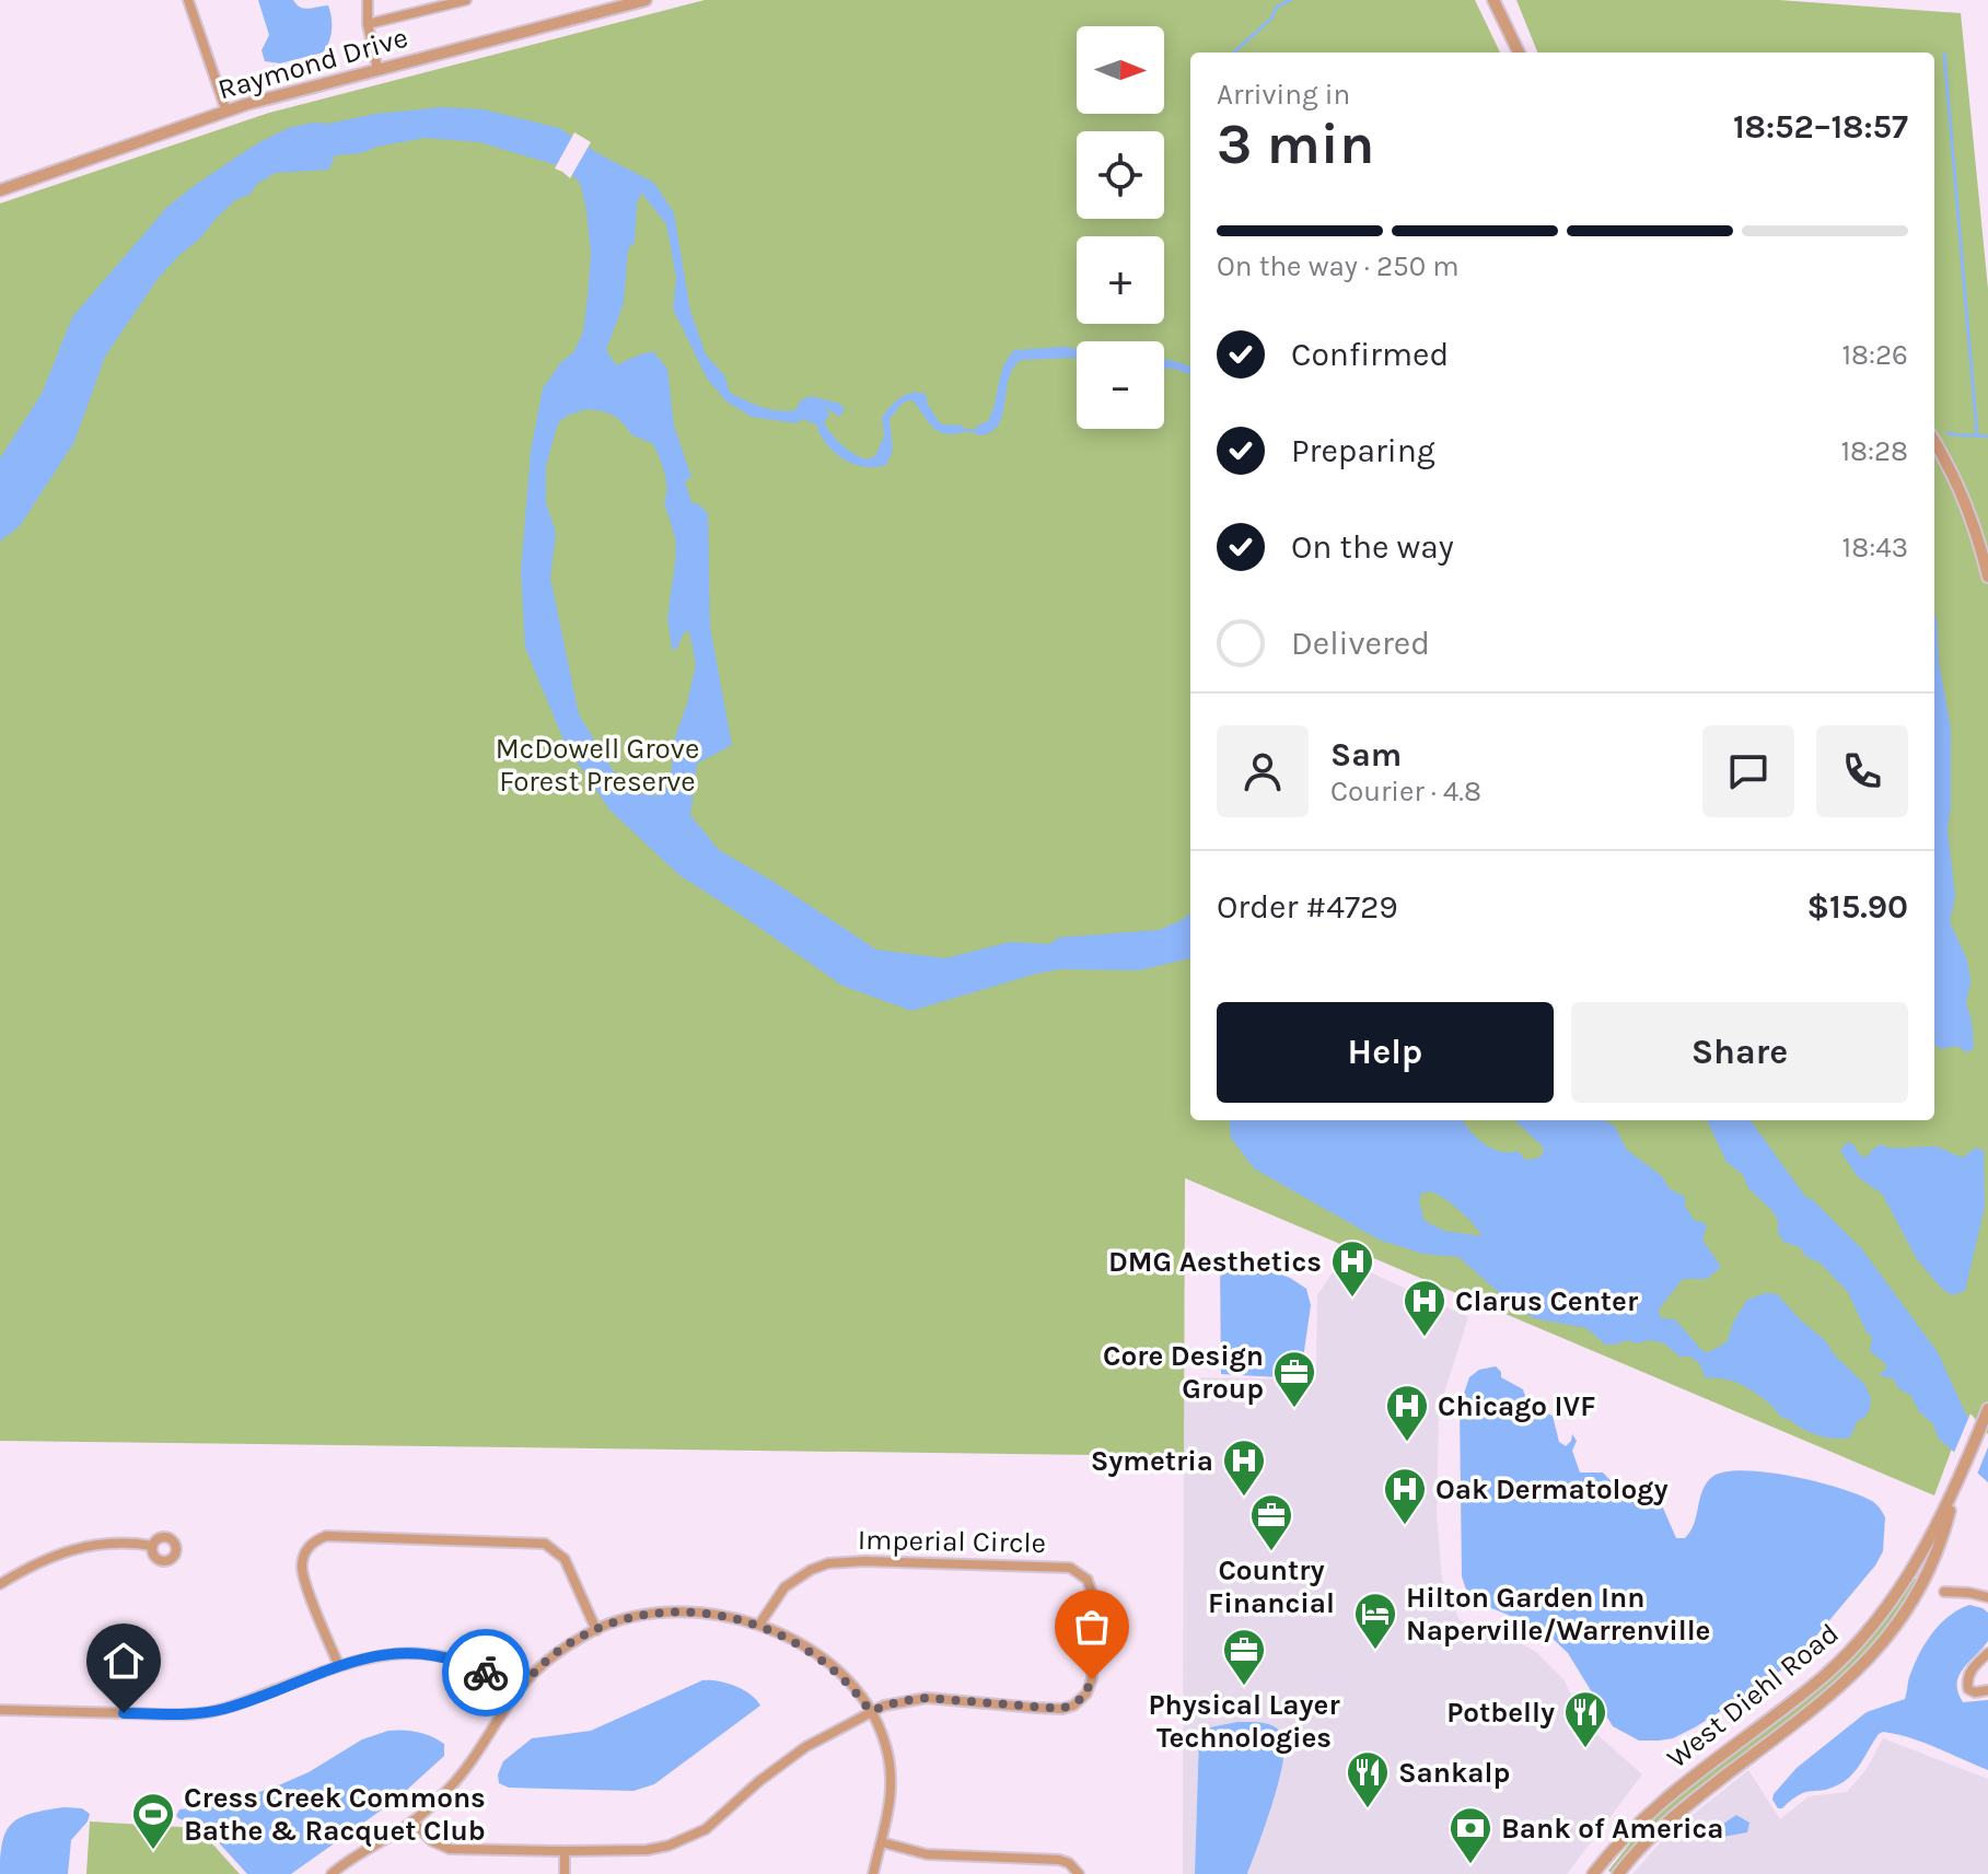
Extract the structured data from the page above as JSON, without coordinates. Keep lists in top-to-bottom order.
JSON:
{
  "streets": {
    "street": ["Raymond Drive", "Imperial Circle", "West Diehl Road"]
  },
  "parks": ["McDowell Grove Forest Preserve"],
  "places": {
    "hospital": [
      "DMG Aesthetics",
      "Clarus Center",
      "Chicago IVF",
      "Symetria",
      "Oak Dermatology"
    ],
    "office": ["Core Design Group", "Country Financial", "Physical Layer Technologies"],
    "hotel": ["Hilton Garden Inn Naperville/Warrenville"],
    "restaurant": ["Potbelly", "Sankalp"],
    "sports": ["Cress Creek Commons Bathe & Racquet Club"],
    "bank": ["Bank of America"]
  },
  "north": "right",
  "page": {
    "map_buttons": ["+", "−"],
    "heading": ["3 min", "Arriving in", "18:52–18:57"],
    "panel": [
      "Sam",
      "Courier · 4.8",
      "Order #4729",
      "$15.90"
    ],
    "bar": "On the way · 250 m",
    "list": [
      ["Confirmed", "18:26"],
      ["Preparing", "18:28"],
      ["On the way", "18:43"],
      "Delivered"
    ],
    "buttons": ["Help", "Share"]
  }
}
